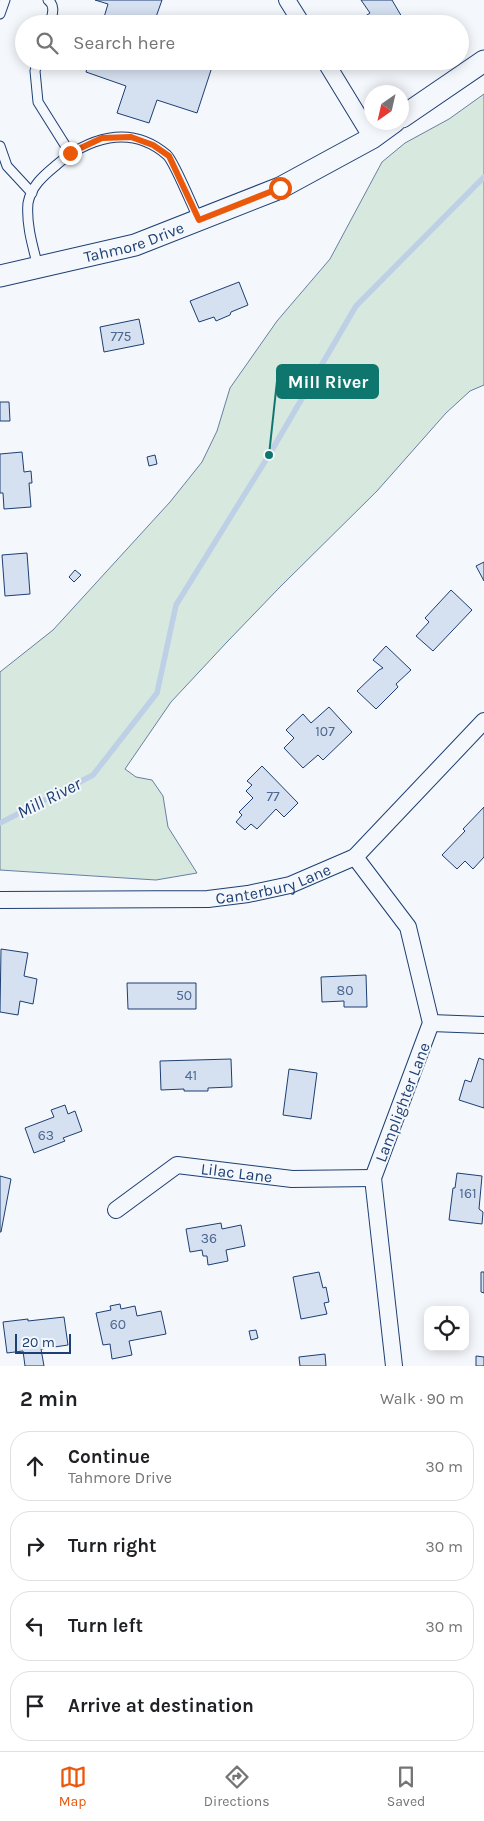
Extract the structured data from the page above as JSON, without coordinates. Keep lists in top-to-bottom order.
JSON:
{
  "streets": {
    "street": [
      "Tahmore Drive",
      "Canterbury Lane",
      "Lamplighter Lane",
      "Lilac Lane"
    ]
  },
  "crossings": [
    ["Canterbury Lane", "Lamplighter Lane"],
    ["Lamplighter Lane", "Lilac Lane"]
  ],
  "water": ["Mill River"],
  "places": ["Mill River"],
  "house_numbers": [
    "775",
    "107",
    "77",
    "80",
    "50",
    "41",
    "63",
    "161",
    "36",
    "60"
  ],
  "scale_bar": "20 m",
  "north": "bottom left",
  "page": {
    "search": "Search here",
    "scale": "20 m",
    "heading": ["2 min", "Walk · 90 m"],
    "list": [
      ["Continue", "Tahmore Drive", "30 m"],
      ["Turn right", "30 m"],
      ["Turn left", "30 m"],
      "Arrive at destination"
    ],
    "nav": ["Map", "Directions", "Saved"]
  }
}
